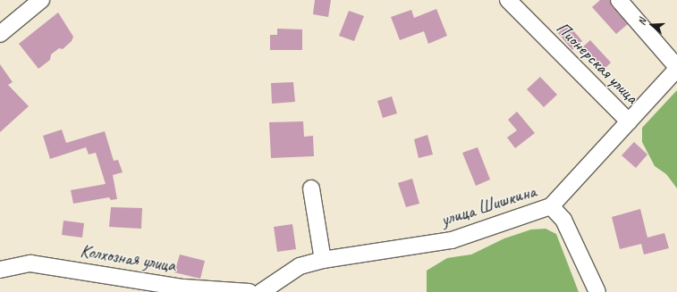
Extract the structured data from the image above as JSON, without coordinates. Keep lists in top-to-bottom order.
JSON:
{
  "streets": {
    "street": ["Пионерская улица", "улица Шишкина", "Колхозная улица"]
  },
  "crossings": [
    ["Пионерская улица", "улица Шишкина"]
  ],
  "north": "left"
}
